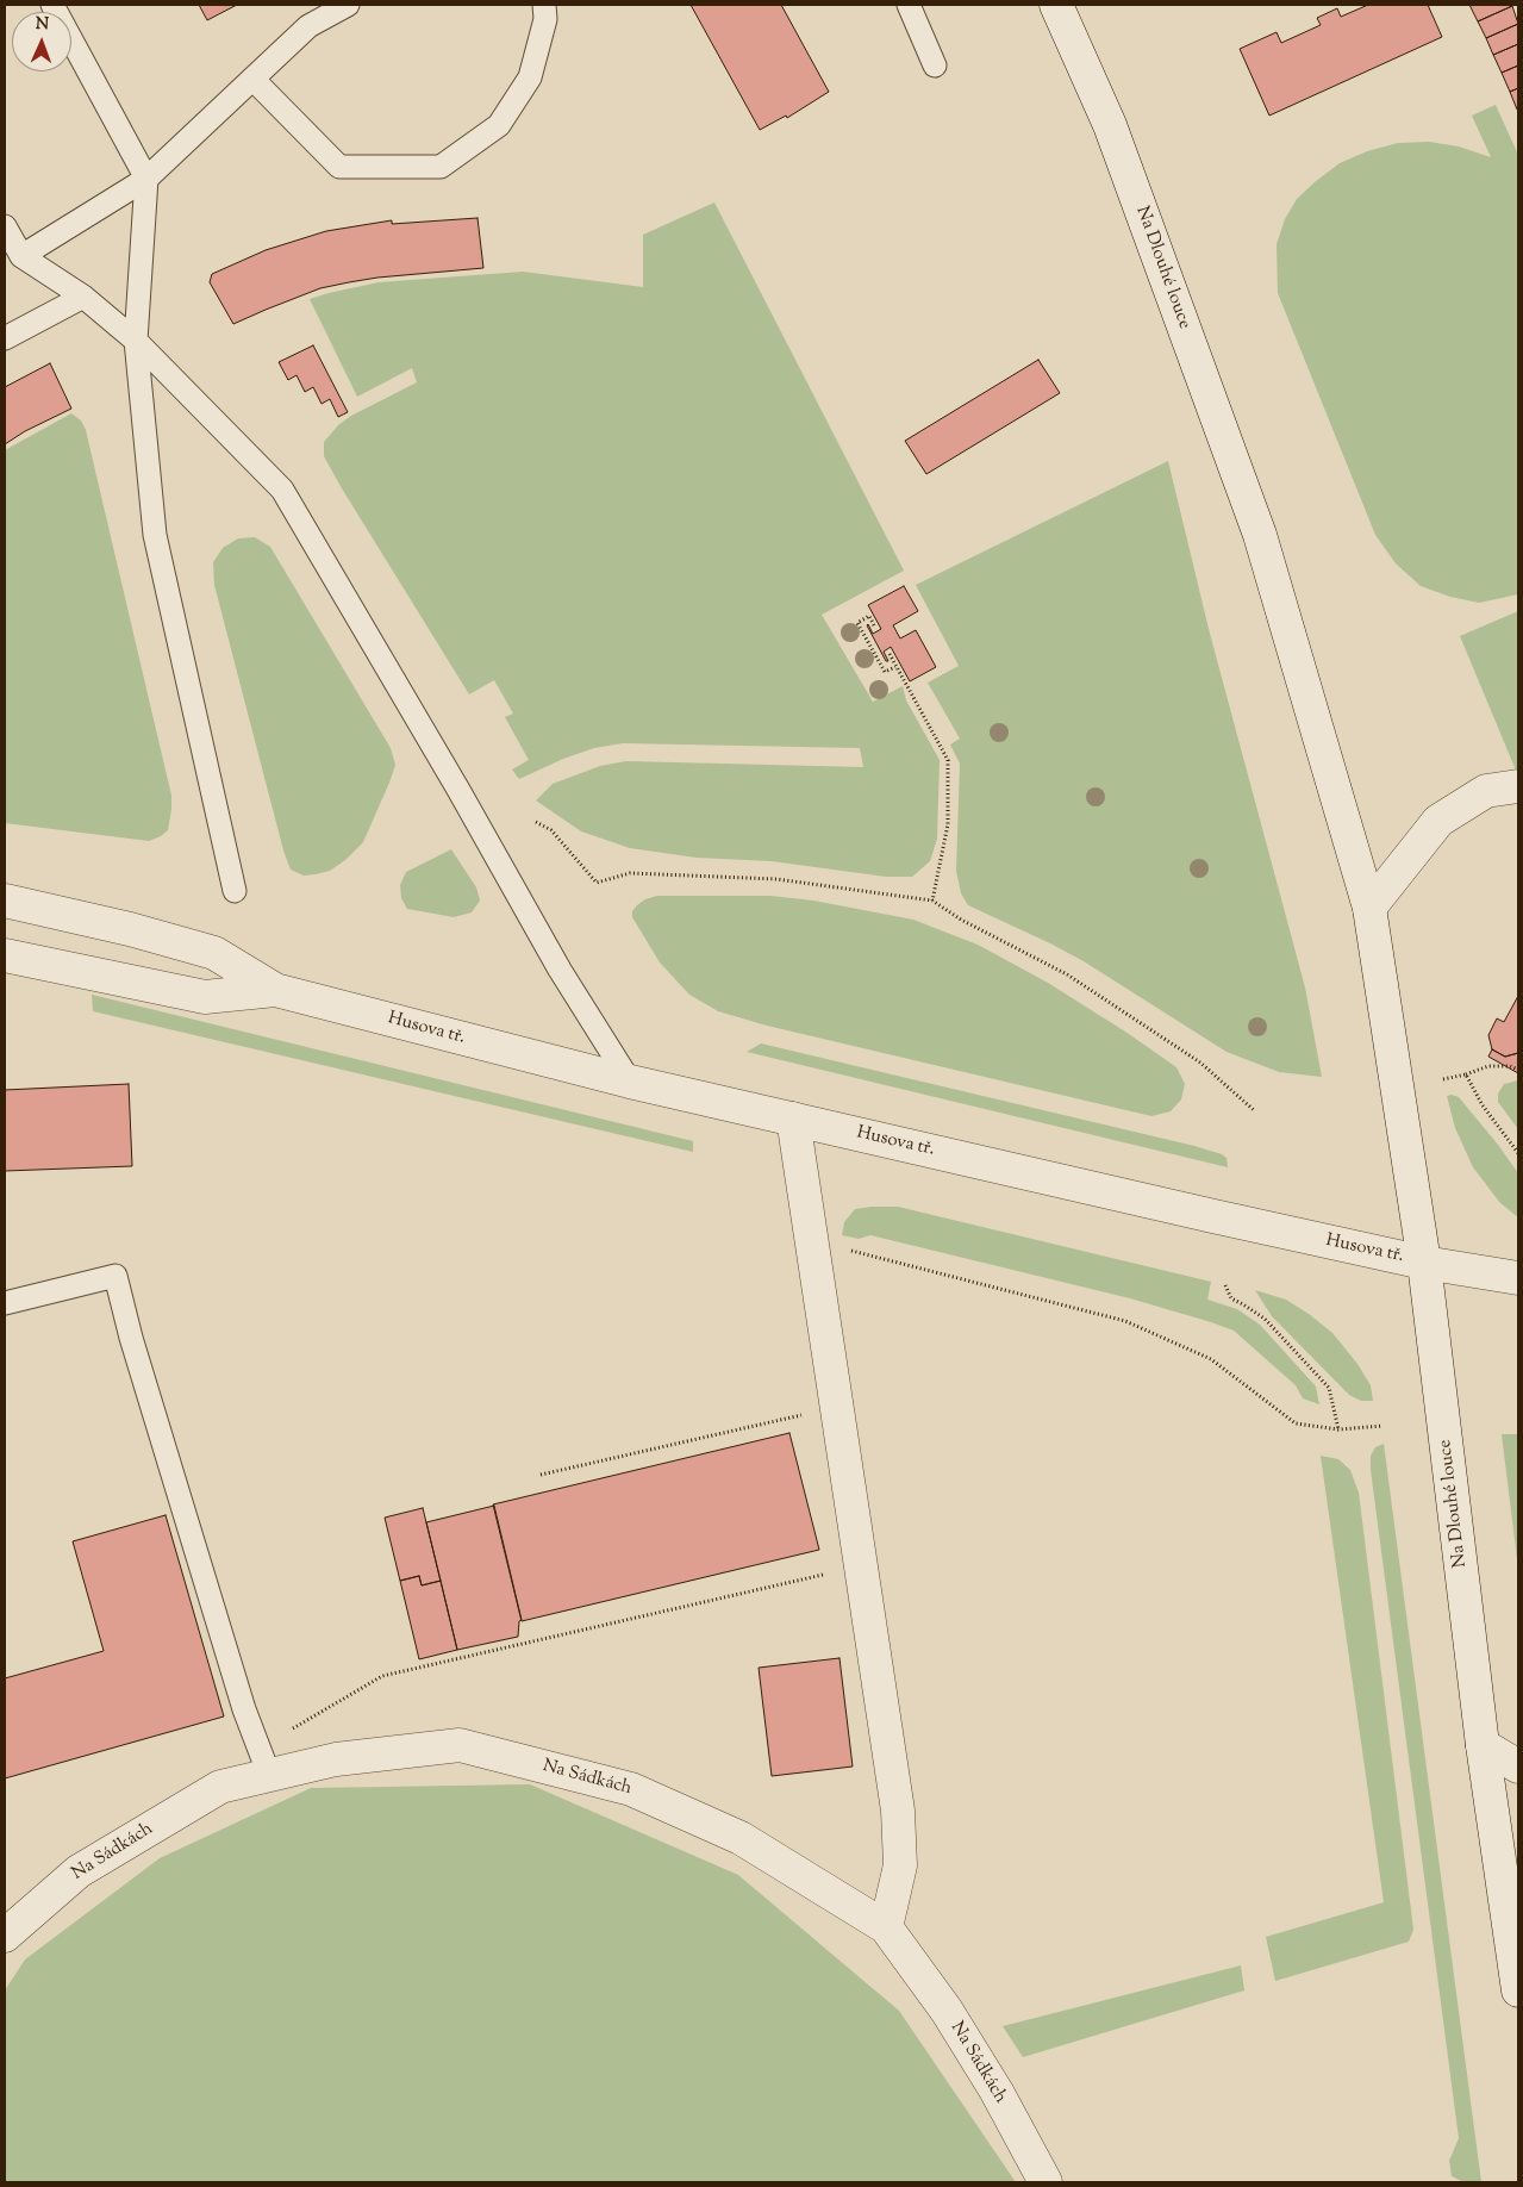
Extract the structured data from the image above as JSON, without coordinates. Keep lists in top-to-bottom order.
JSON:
{
  "streets": {
    "street": ["Na Dlouhé louce", "Husova tř.", "Na Sádkách"]
  },
  "crossings": [
    ["Na Dlouhé louce", "Husova tř."]
  ],
  "north": "top"
}
